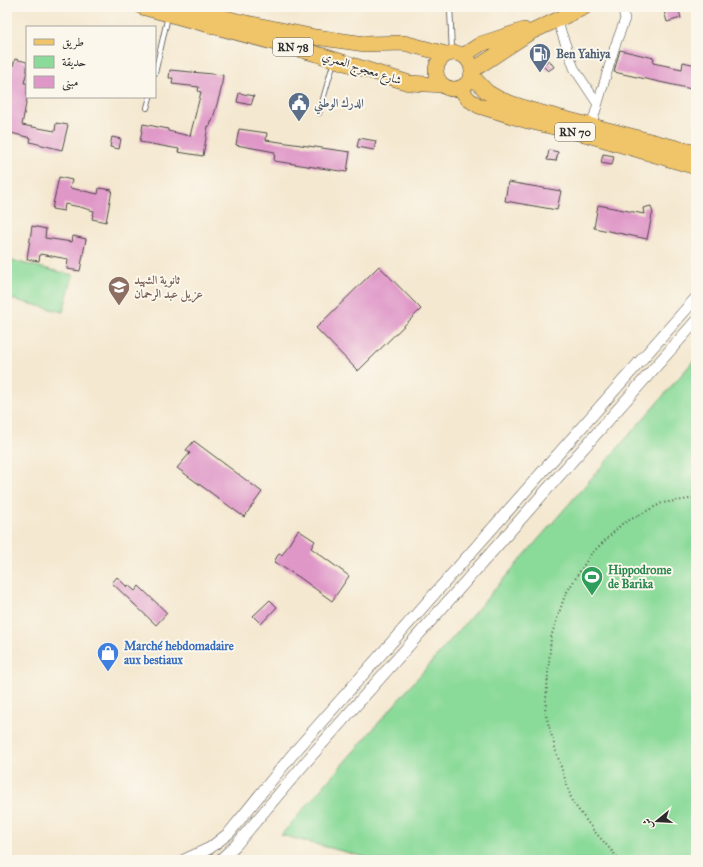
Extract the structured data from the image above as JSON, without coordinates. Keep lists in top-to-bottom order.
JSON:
{
  "streets": {
    "main road": ["RN 78", "شارع معجوج العمري", "RN 70"]
  },
  "crossings": [
    ["شارع معجوج العمري", "RN 70"]
  ],
  "places": {
    "fuel station": ["Ben Yahiya"],
    "public building": ["الدرك الوطني"],
    "school or university": ["ثانوية الشهيد عزيل عبد الرحمان"],
    "sports": ["Hippodrome de Barika"],
    "shop": ["Marché hebdomadaire aux bestiaux"]
  },
  "legend": ["طريق", "حديقة", "مبنى"],
  "north": "left"
}
